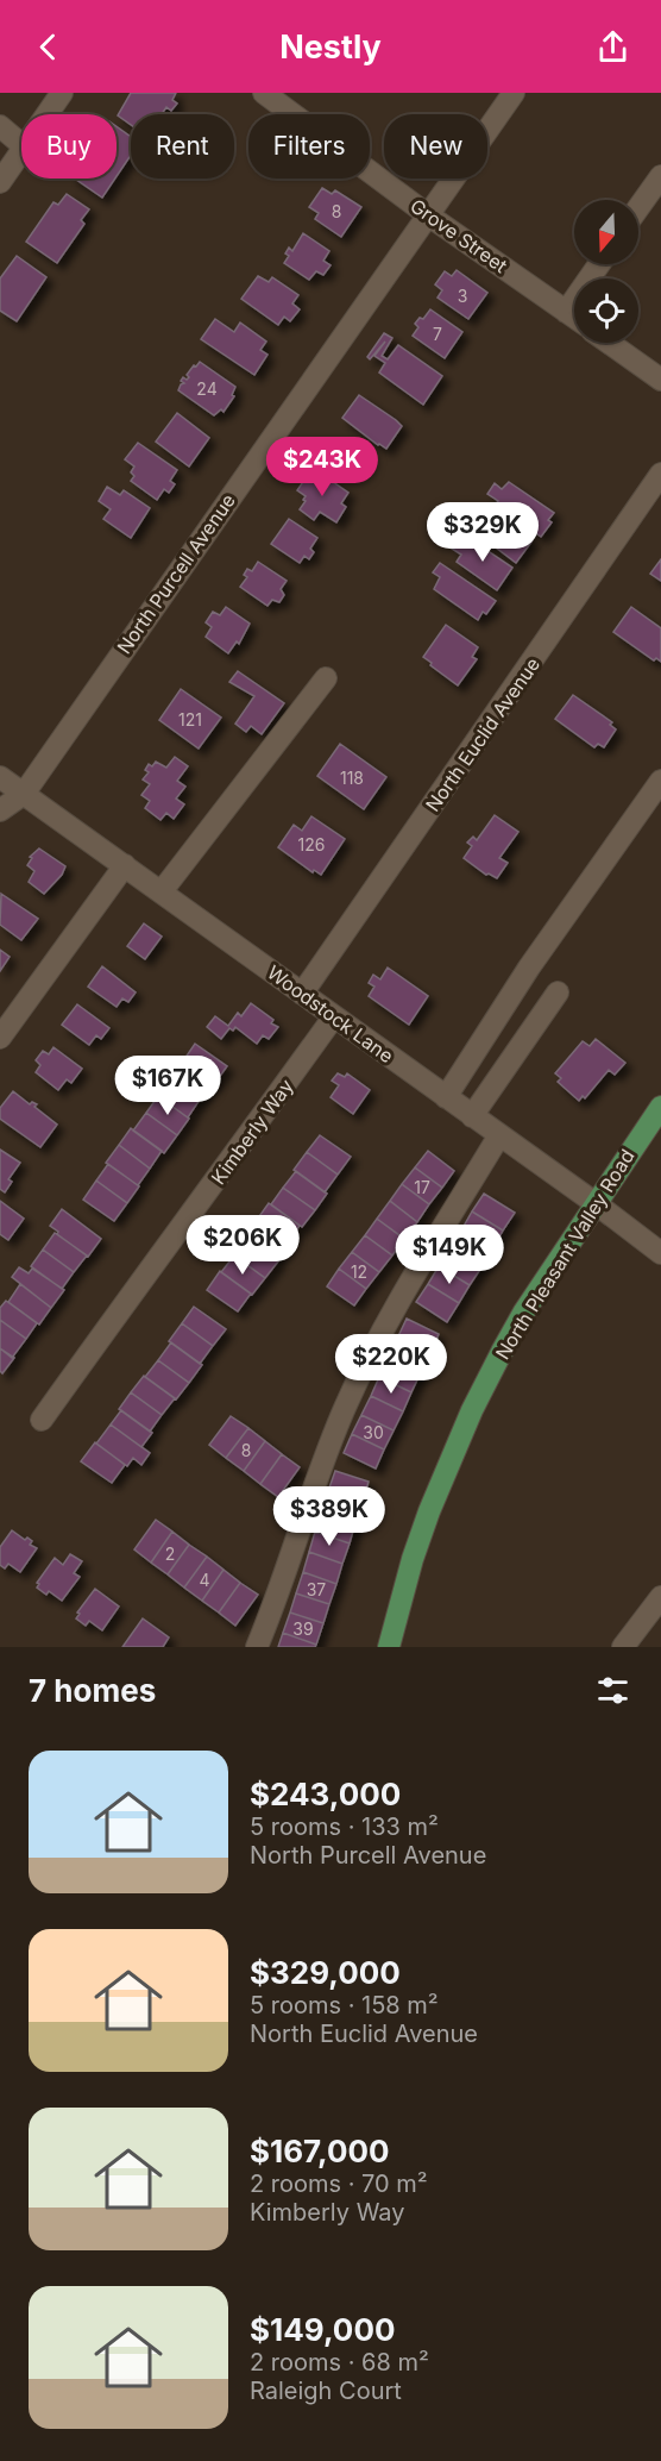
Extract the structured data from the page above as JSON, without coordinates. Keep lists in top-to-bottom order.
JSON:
{
  "streets": {
    "main road": ["North Pleasant Valley Road"],
    "street": [
      "Grove Street",
      "North Purcell Avenue",
      "North Euclid Avenue",
      "Woodstock Lane",
      "Kimberly Way"
    ]
  },
  "crossings": [
    ["Grove Street", "North Purcell Avenue"],
    ["North Purcell Avenue", "Woodstock Lane"],
    ["North Euclid Avenue", "Woodstock Lane"],
    ["Woodstock Lane", "Kimberly Way"],
    ["Woodstock Lane", "North Pleasant Valley Road"]
  ],
  "house_numbers": [
    "8",
    "3",
    "7",
    "24",
    "121",
    "118",
    "126",
    "17",
    "12",
    "30",
    "8",
    "2",
    "4",
    "37",
    "39"
  ],
  "north": "bottom",
  "page": {
    "header": "Nestly",
    "chip": [
      "Buy",
      "Rent",
      "Filters",
      "New"
    ],
    "price": [
      "$243K",
      "$329K",
      "$167K",
      "$206K",
      "$149K",
      "$220K",
      "$389K"
    ],
    "heading": "7 homes",
    "list": [
      {
        "name": "$243,000",
        "note": "5 rooms · 133 m² · North Purcell Avenue"
      },
      {
        "name": "$329,000",
        "note": "5 rooms · 158 m² · North Euclid Avenue"
      },
      {
        "name": "$167,000",
        "note": "2 rooms · 70 m² · Kimberly Way"
      },
      {
        "name": "$149,000",
        "note": "2 rooms · 68 m² · Raleigh Court"
      }
    ]
  }
}
